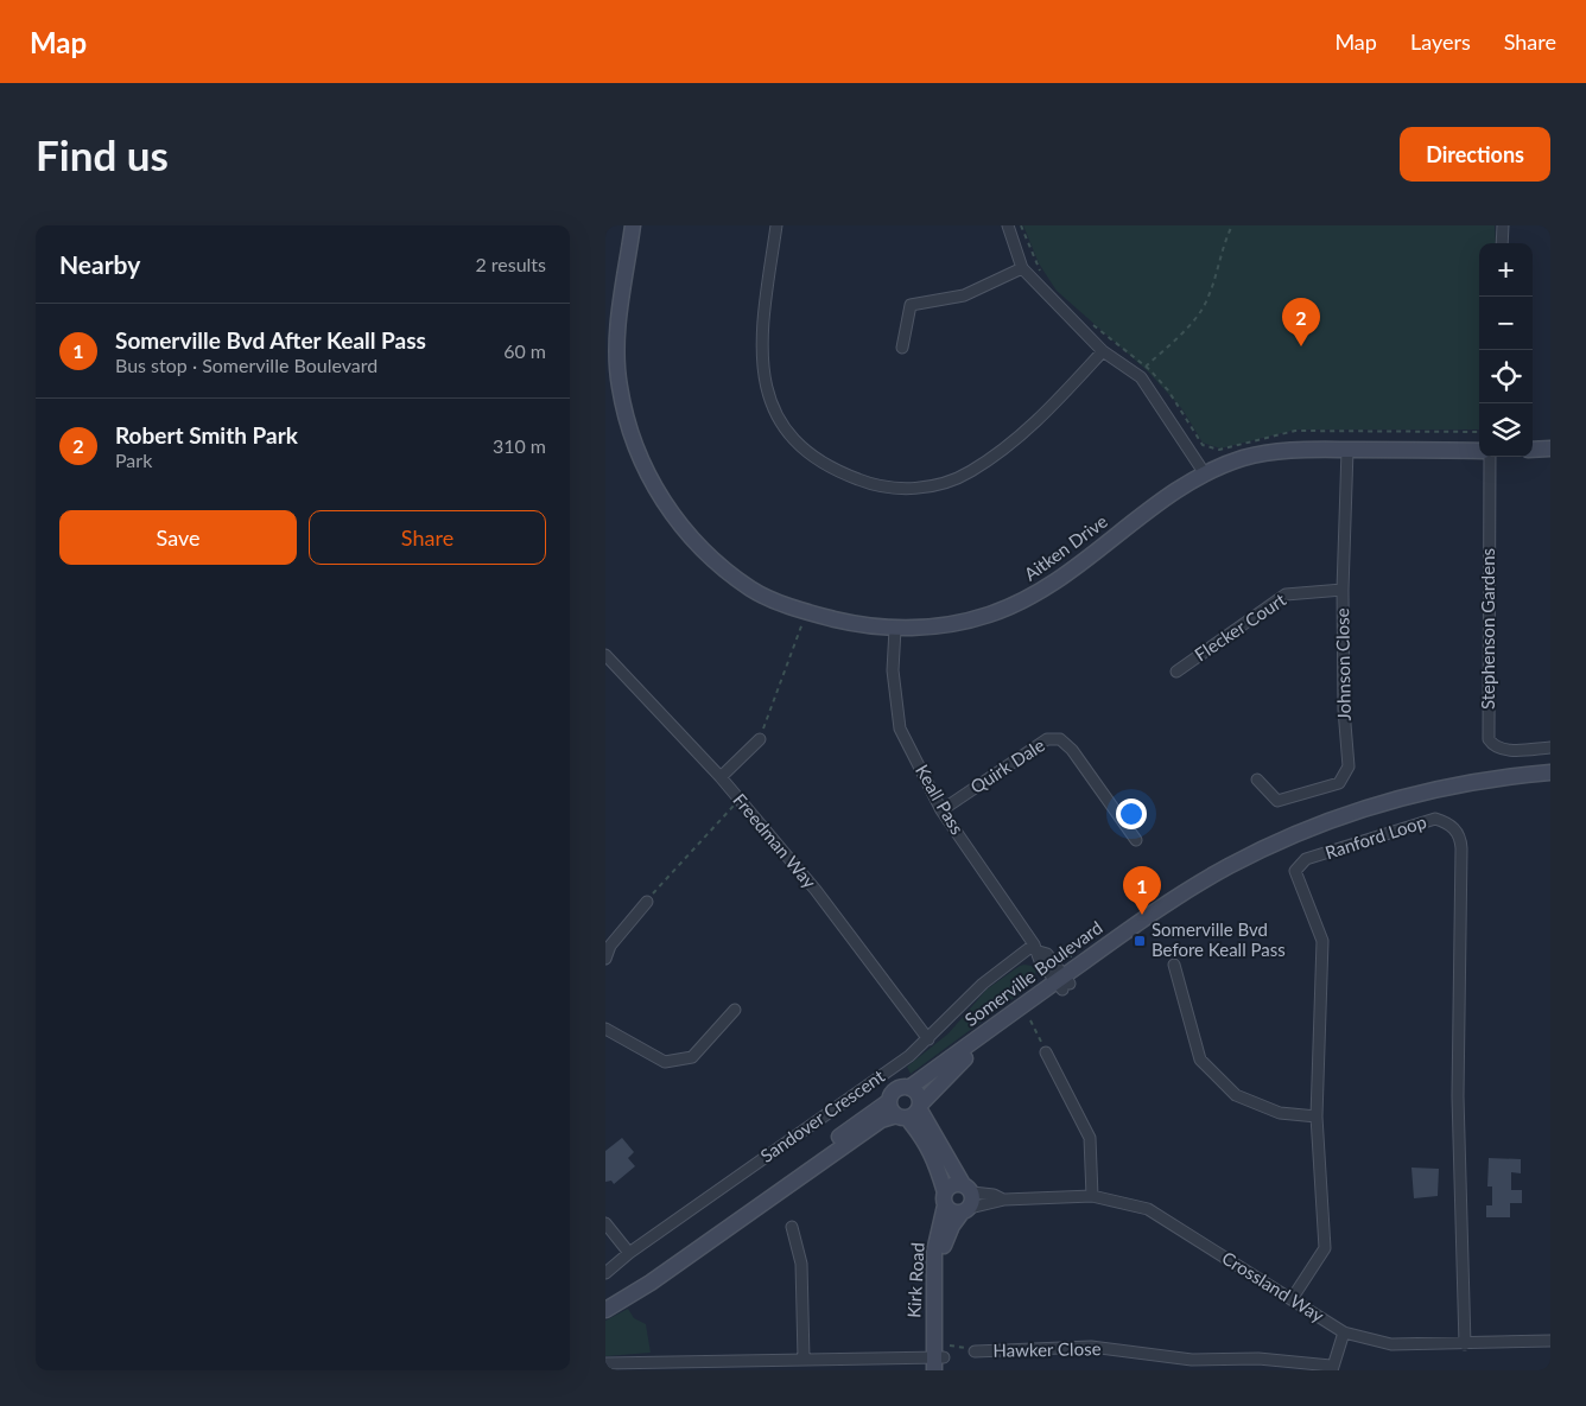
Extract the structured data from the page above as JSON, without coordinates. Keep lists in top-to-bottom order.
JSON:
{
  "streets": {
    "main road": ["Aitken Drive", "Somerville Boulevard", "Kirk Road"],
    "street": [
      "Flecker Court",
      "Stephenson Gardens",
      "Johnson Close",
      "Quirk Dale",
      "Keall Pass",
      "Ranford Loop",
      "Freedman Way",
      "Sandover Crescent",
      "Crossland Way",
      "Hawker Close"
    ]
  },
  "crossings": [
    ["Aitken Drive", "Johnson Close"],
    ["Aitken Drive", "Keall Pass"],
    ["Flecker Court", "Johnson Close"],
    ["Quirk Dale", "Keall Pass"],
    ["Keall Pass", "Somerville Boulevard"],
    ["Keall Pass", "Sandover Crescent"],
    ["Ranford Loop", "Crossland Way"],
    ["Freedman Way", "Sandover Crescent"],
    ["Somerville Boulevard", "Kirk Road"],
    ["Kirk Road", "Crossland Way"]
  ],
  "places": {
    "transit": ["Somerville Bvd Before Keall Pass"]
  },
  "page": {
    "header": "Map",
    "nav": ["Map", "Layers", "Share"],
    "buttons": [
      "Directions",
      ["Save", "Share"]
    ],
    "title": "Find us",
    "heading": ["Nearby", "2 results"],
    "map_buttons": ["+", "−"],
    "pins": ["2", "1"],
    "list": [
      {
        "mark": "1",
        "name": "Somerville Bvd After Keall Pass",
        "note": "Bus stop · Somerville Boulevard",
        "value": "60 m"
      },
      {
        "mark": "2",
        "name": "Robert Smith Park",
        "note": "Park",
        "value": "310 m"
      }
    ]
  }
}
